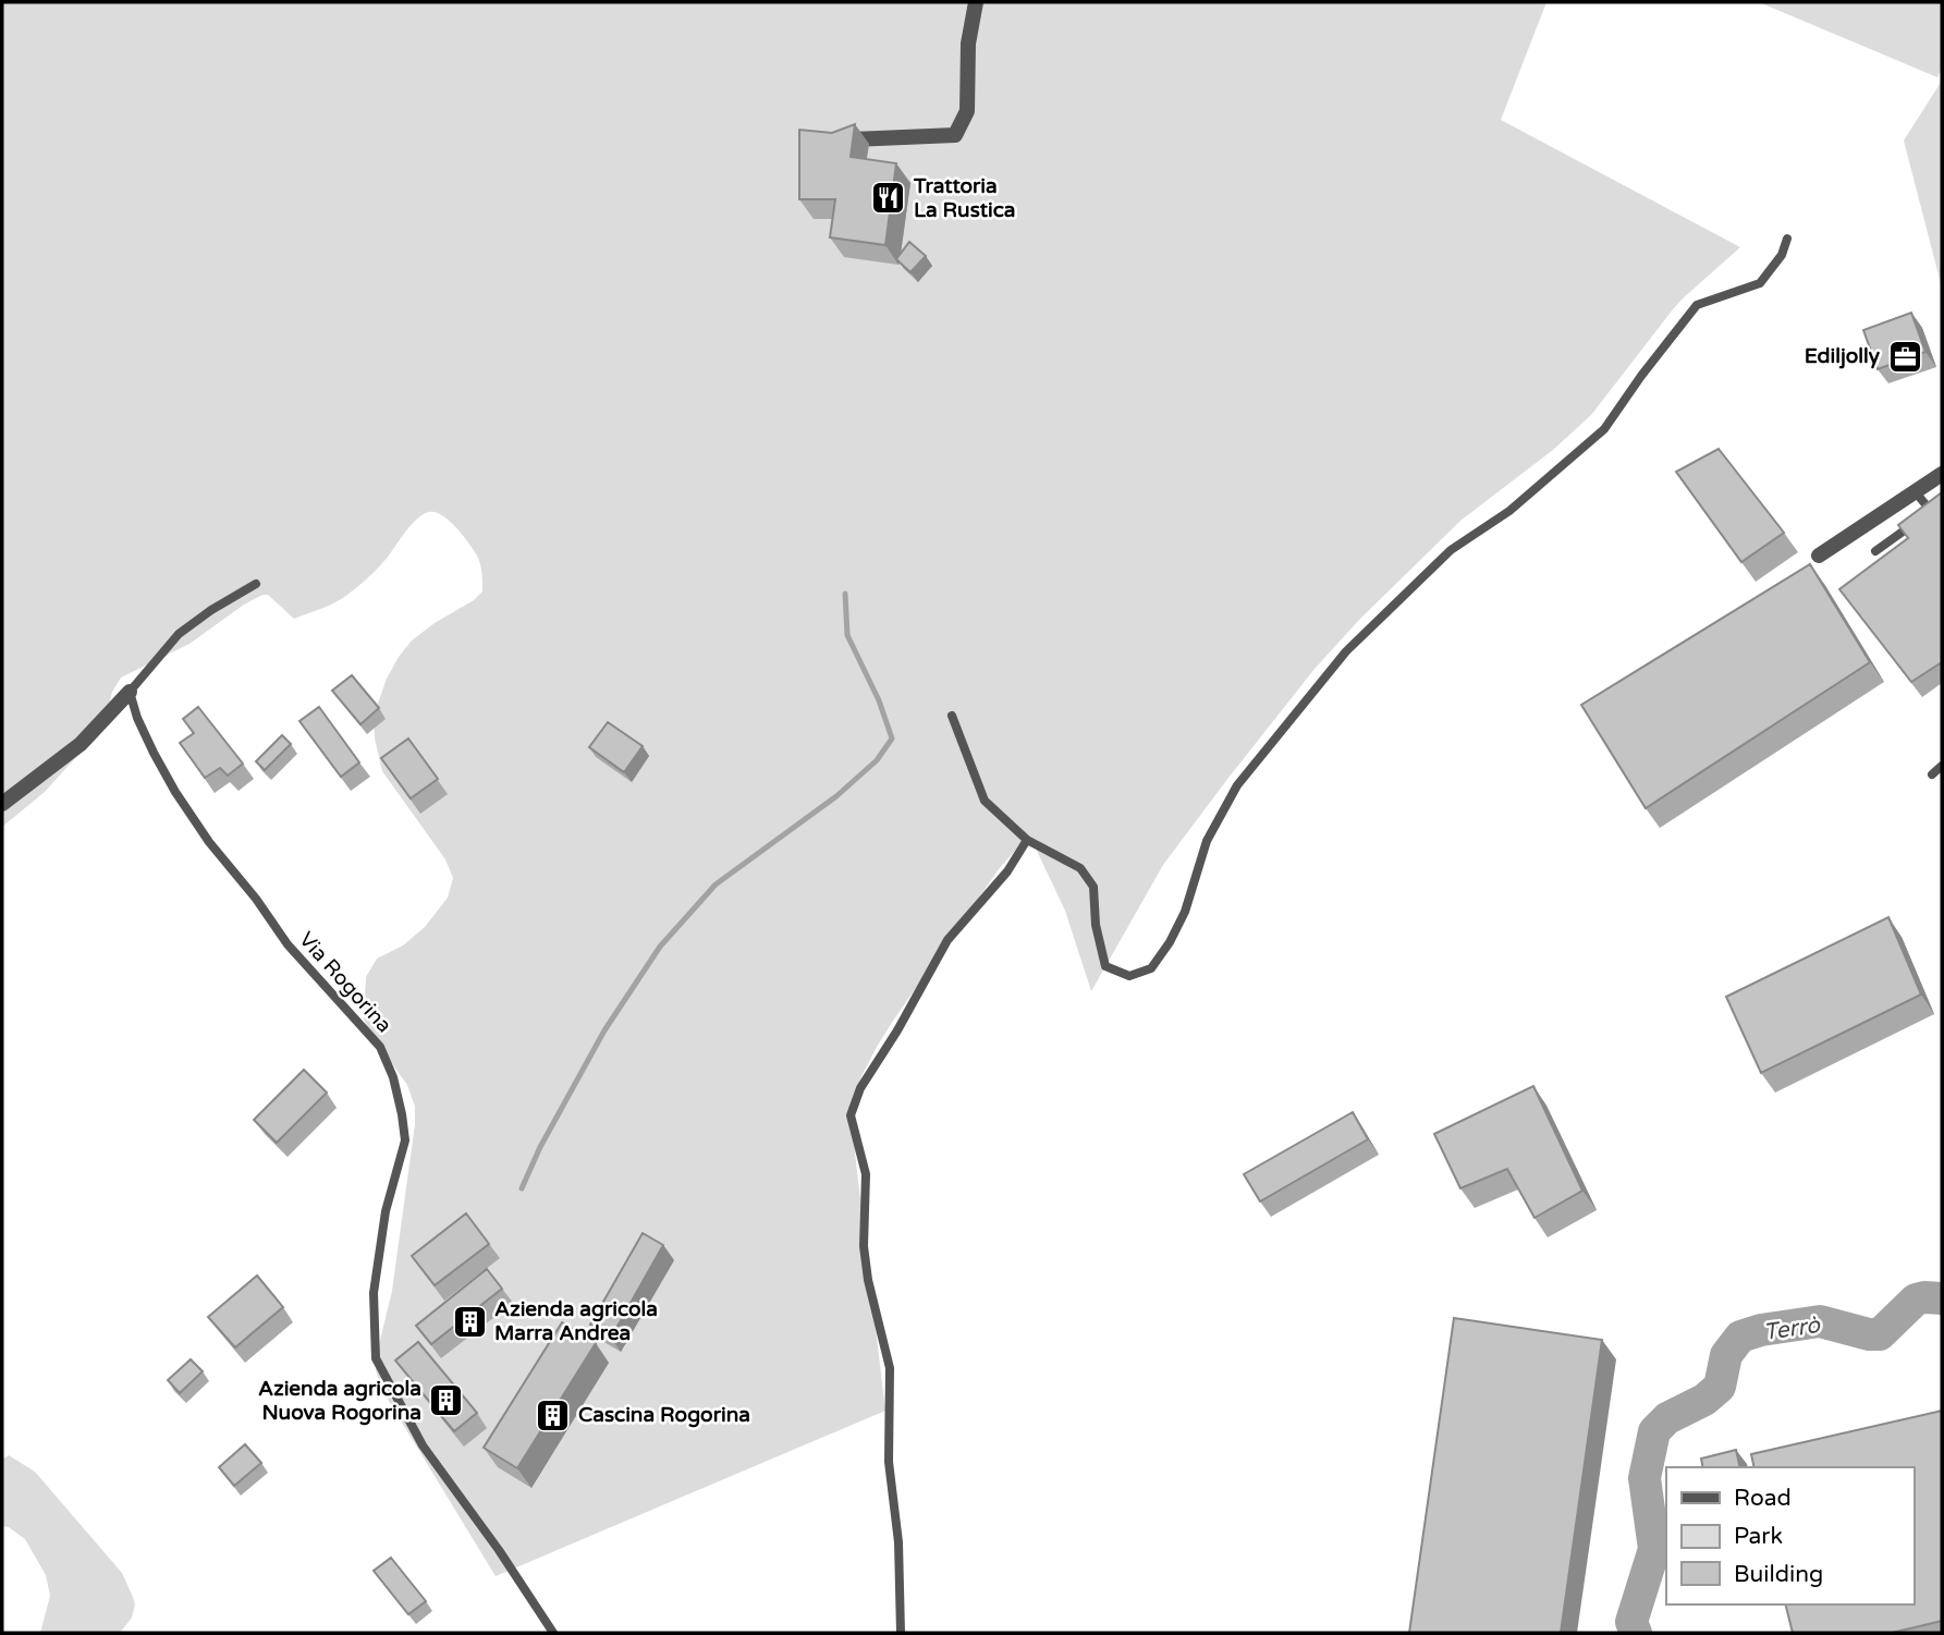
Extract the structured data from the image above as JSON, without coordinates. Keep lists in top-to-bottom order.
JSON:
{
  "streets": {
    "lane": ["Via Rogorina"]
  },
  "water": ["Terrò"],
  "places": {
    "restaurant": ["Trattoria La Rustica"],
    "office": ["Ediljolly"],
    "building": ["Azienda agricola Marra Andrea", "Azienda agricola Nuova Rogorina", "Cascina Rogorina"]
  },
  "legend": ["Road", "Park", "Building"]
}
